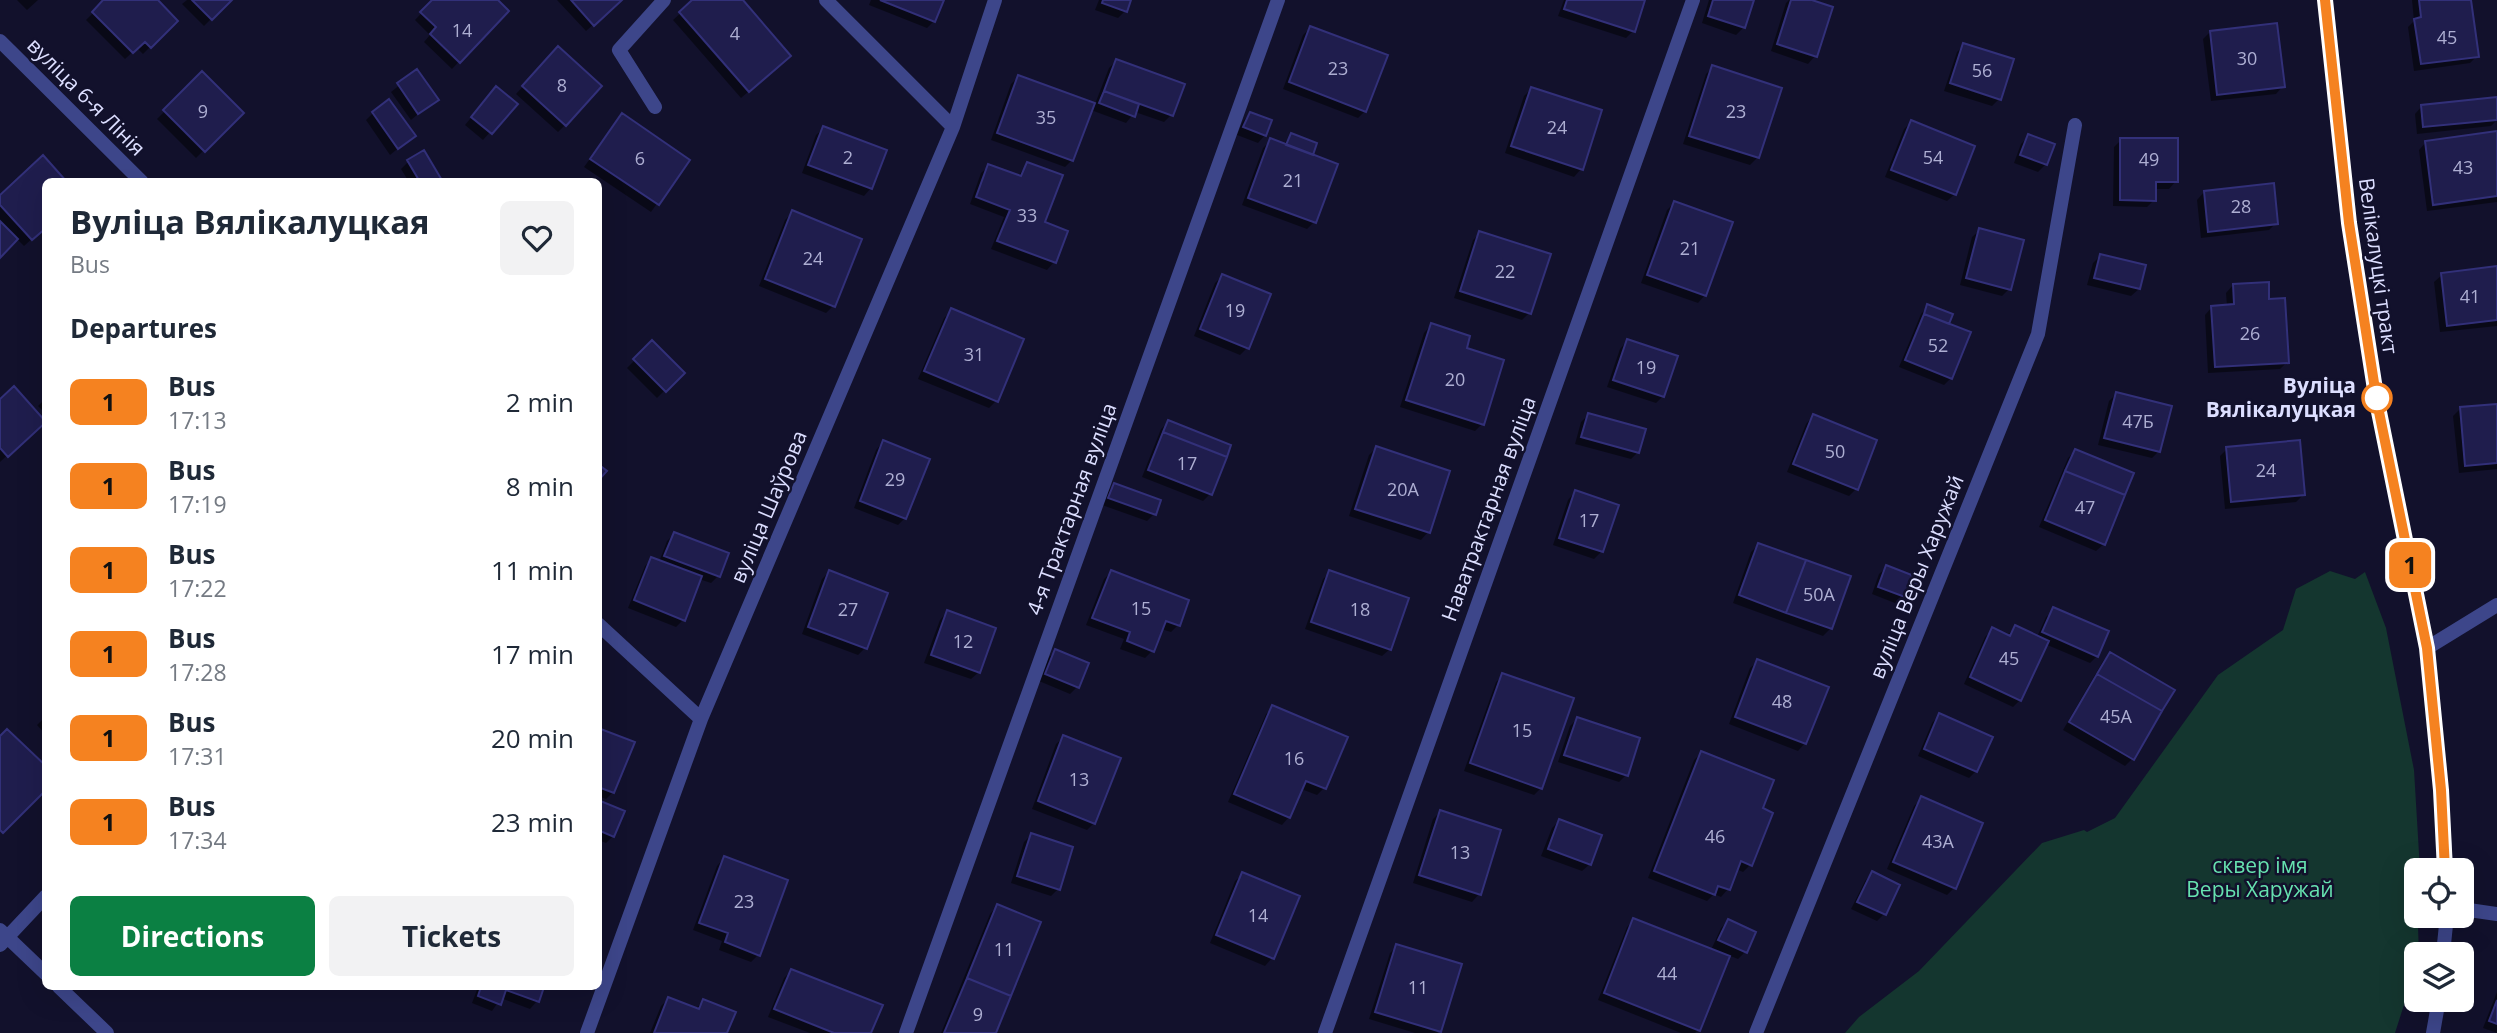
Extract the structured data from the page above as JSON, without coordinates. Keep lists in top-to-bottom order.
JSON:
{
  "streets": {
    "street": [
      "вуліца 6-я Лінія",
      "Велікалуцкі тракт",
      "вуліца Шаўрова",
      "4-я Трактарная вуліца",
      "Наватрактарная вуліца",
      "вуліца Веры Харужай"
    ]
  },
  "parks": ["сквер імя Веры Харужай"],
  "places": ["Вуліца Вялікалуцкая"],
  "lines": ["bus line 1"],
  "house_numbers": [
    "14",
    "4",
    "45",
    "30",
    "23",
    "56",
    "8",
    "9",
    "23",
    "35",
    "24",
    "2",
    "54",
    "6",
    "49",
    "43",
    "21",
    "28",
    "33",
    "21",
    "24",
    "22",
    "41",
    "19",
    "26",
    "52",
    "31",
    "19",
    "20",
    "47Б",
    "50",
    "17",
    "24",
    "29",
    "20А",
    "47",
    "17",
    "50А",
    "15",
    "27",
    "18",
    "12",
    "45",
    "48",
    "45А",
    "15",
    "16",
    "13",
    "46",
    "43А",
    "13",
    "23",
    "14",
    "11",
    "44",
    "11",
    "9"
  ],
  "page": {
    "on_map": "1",
    "heading": [
      ["Вуліца Вялікалуцкая", "Bus"],
      "Departures"
    ],
    "list": [
      {
        "mark": "1",
        "name": "Bus",
        "note": "17:13",
        "value": "2 min"
      },
      {
        "mark": "1",
        "name": "Bus",
        "note": "17:19",
        "value": "8 min"
      },
      {
        "mark": "1",
        "name": "Bus",
        "note": "17:22",
        "value": "11 min"
      },
      {
        "mark": "1",
        "name": "Bus",
        "note": "17:28",
        "value": "17 min"
      },
      {
        "mark": "1",
        "name": "Bus",
        "note": "17:31",
        "value": "20 min"
      },
      {
        "mark": "1",
        "name": "Bus",
        "note": "17:34",
        "value": "23 min"
      }
    ],
    "buttons": ["Directions", "Tickets"]
  }
}
